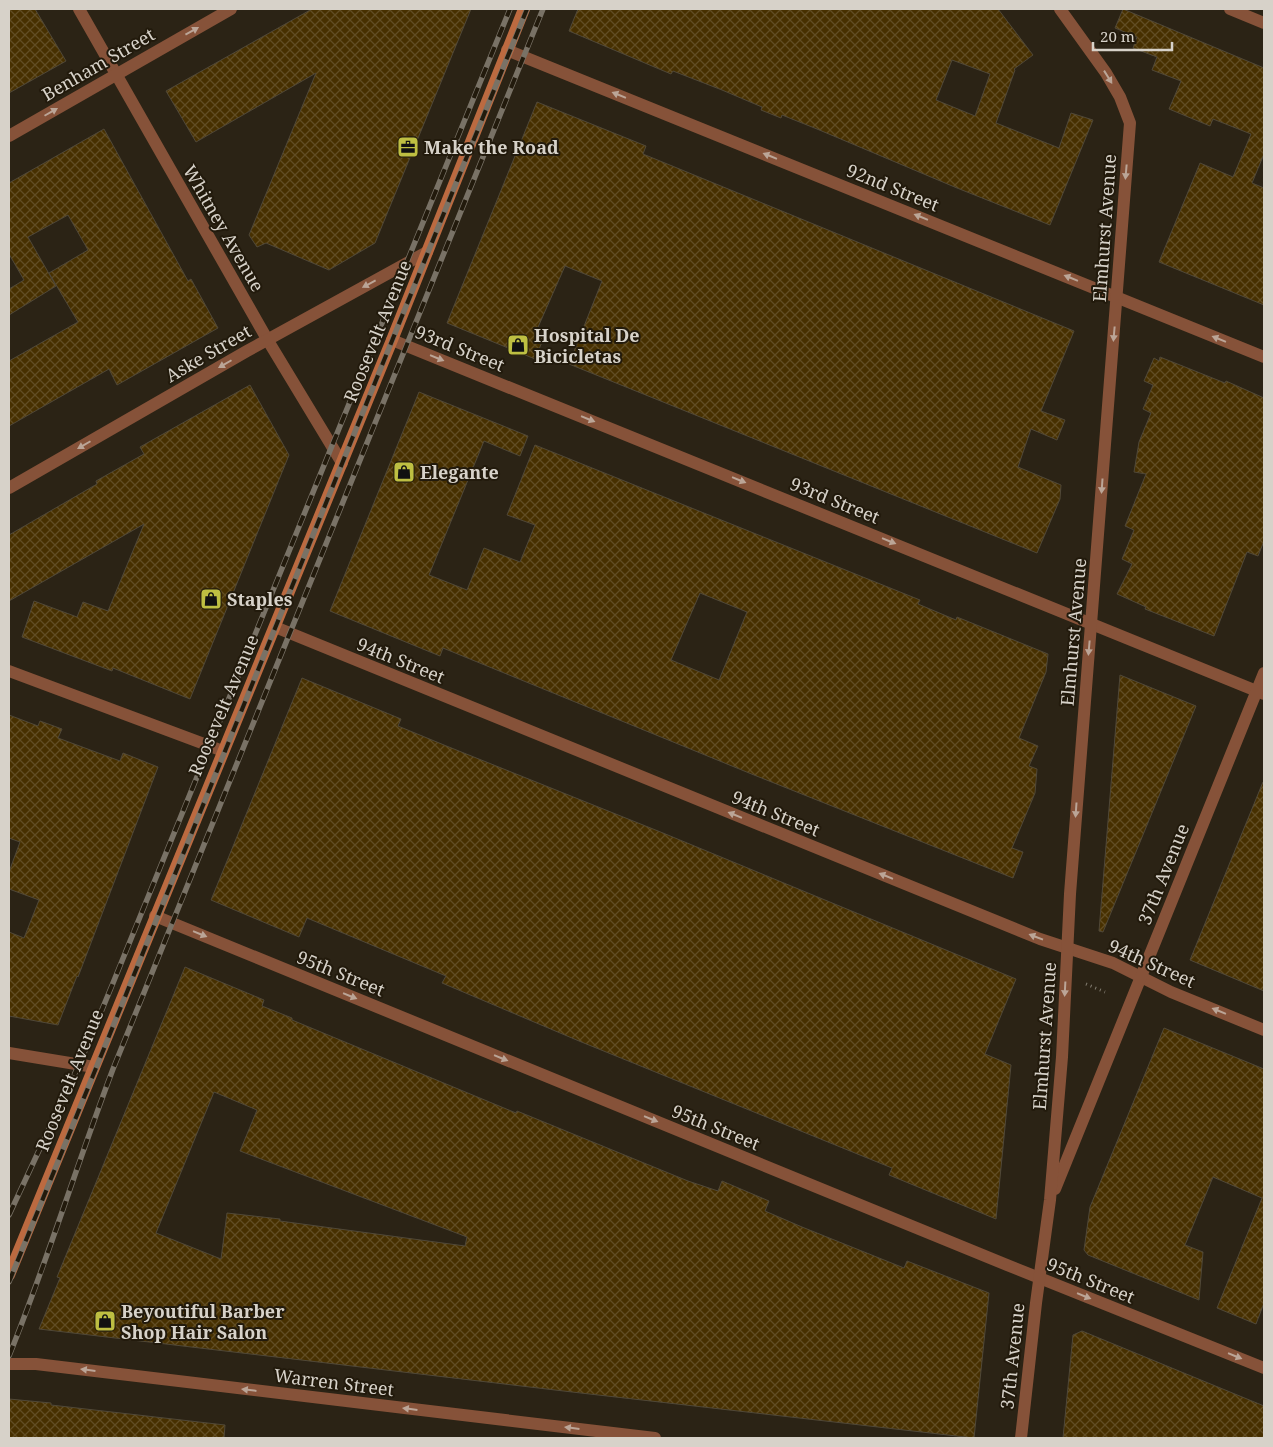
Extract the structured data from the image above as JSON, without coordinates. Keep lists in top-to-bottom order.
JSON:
{
  "streets": {
    "main road": ["Roosevelt Avenue"],
    "street": [
      "Benham Street",
      "92nd Street",
      "Whitney Avenue",
      "Elmhurst Avenue",
      "93rd Street",
      "Aske Street",
      "94th Street",
      "37th Avenue",
      "95th Street",
      "Warren Street"
    ]
  },
  "crossings": [
    ["Benham Street", "Whitney Avenue"],
    ["92nd Street", "Elmhurst Avenue"],
    ["92nd Street", "Roosevelt Avenue"],
    ["Whitney Avenue", "Roosevelt Avenue"],
    ["Whitney Avenue", "Aske Street"],
    ["Elmhurst Avenue", "93rd Street"],
    ["Elmhurst Avenue", "94th Street"],
    ["Elmhurst Avenue", "37th Avenue"],
    ["Elmhurst Avenue", "95th Street"],
    ["Roosevelt Avenue", "93rd Street"],
    ["Roosevelt Avenue", "Aske Street"],
    ["Roosevelt Avenue", "94th Street"],
    ["Roosevelt Avenue", "95th Street"],
    ["93rd Street", "37th Avenue"],
    ["94th Street", "37th Avenue"],
    ["37th Avenue", "95th Street"]
  ],
  "one_way": [
    "Benham Street",
    "92nd Street",
    "Elmhurst Avenue",
    "93rd Street",
    "Aske Street",
    "94th Street",
    "95th Street",
    "Warren Street"
  ],
  "places": {
    "office": ["Make the Road"],
    "shop": [
      "Hospital De Bicicletas",
      "Elegante",
      "Staples",
      "Beyoutiful Barber Shop Hair Salon"
    ]
  },
  "scale_bar": "20 m"
}
